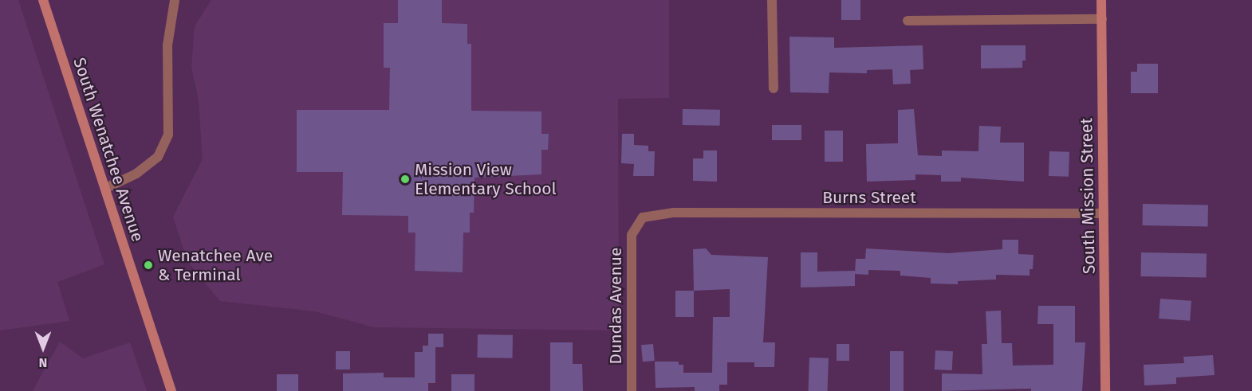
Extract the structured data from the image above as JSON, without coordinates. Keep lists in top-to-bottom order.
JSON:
{
  "streets": {
    "main road": ["South Wenatchee Avenue", "South Mission Street"],
    "street": ["Burns Street", "Dundas Avenue"]
  },
  "crossings": [
    ["South Mission Street", "Burns Street"],
    ["Burns Street", "Dundas Avenue"]
  ],
  "places": ["Mission View Elementary School", "Wenatchee Ave & Terminal"],
  "north": "bottom"
}
